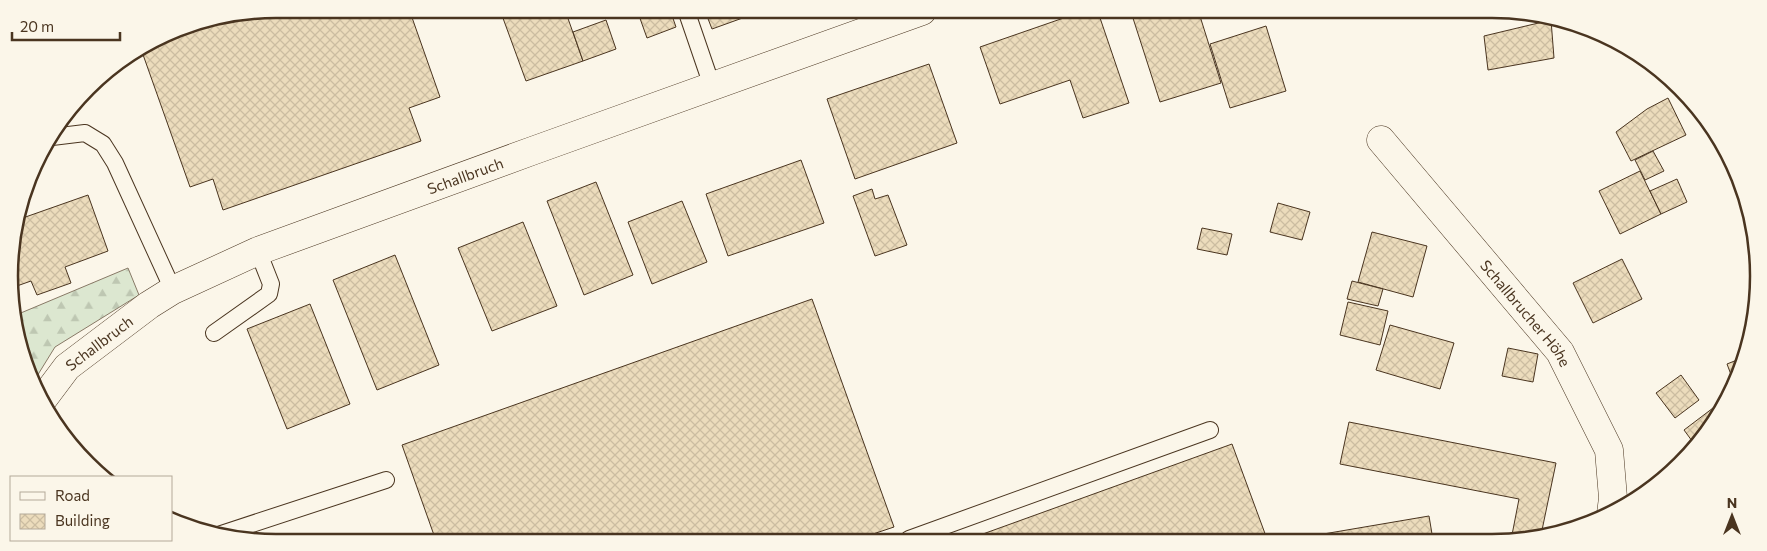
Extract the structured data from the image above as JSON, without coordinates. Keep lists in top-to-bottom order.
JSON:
{
  "streets": {
    "street": ["Schallbruch", "Schallbrucher Höhe"]
  },
  "legend": ["Road", "Building"],
  "scale_bar": "20 m",
  "north": "top"
}
